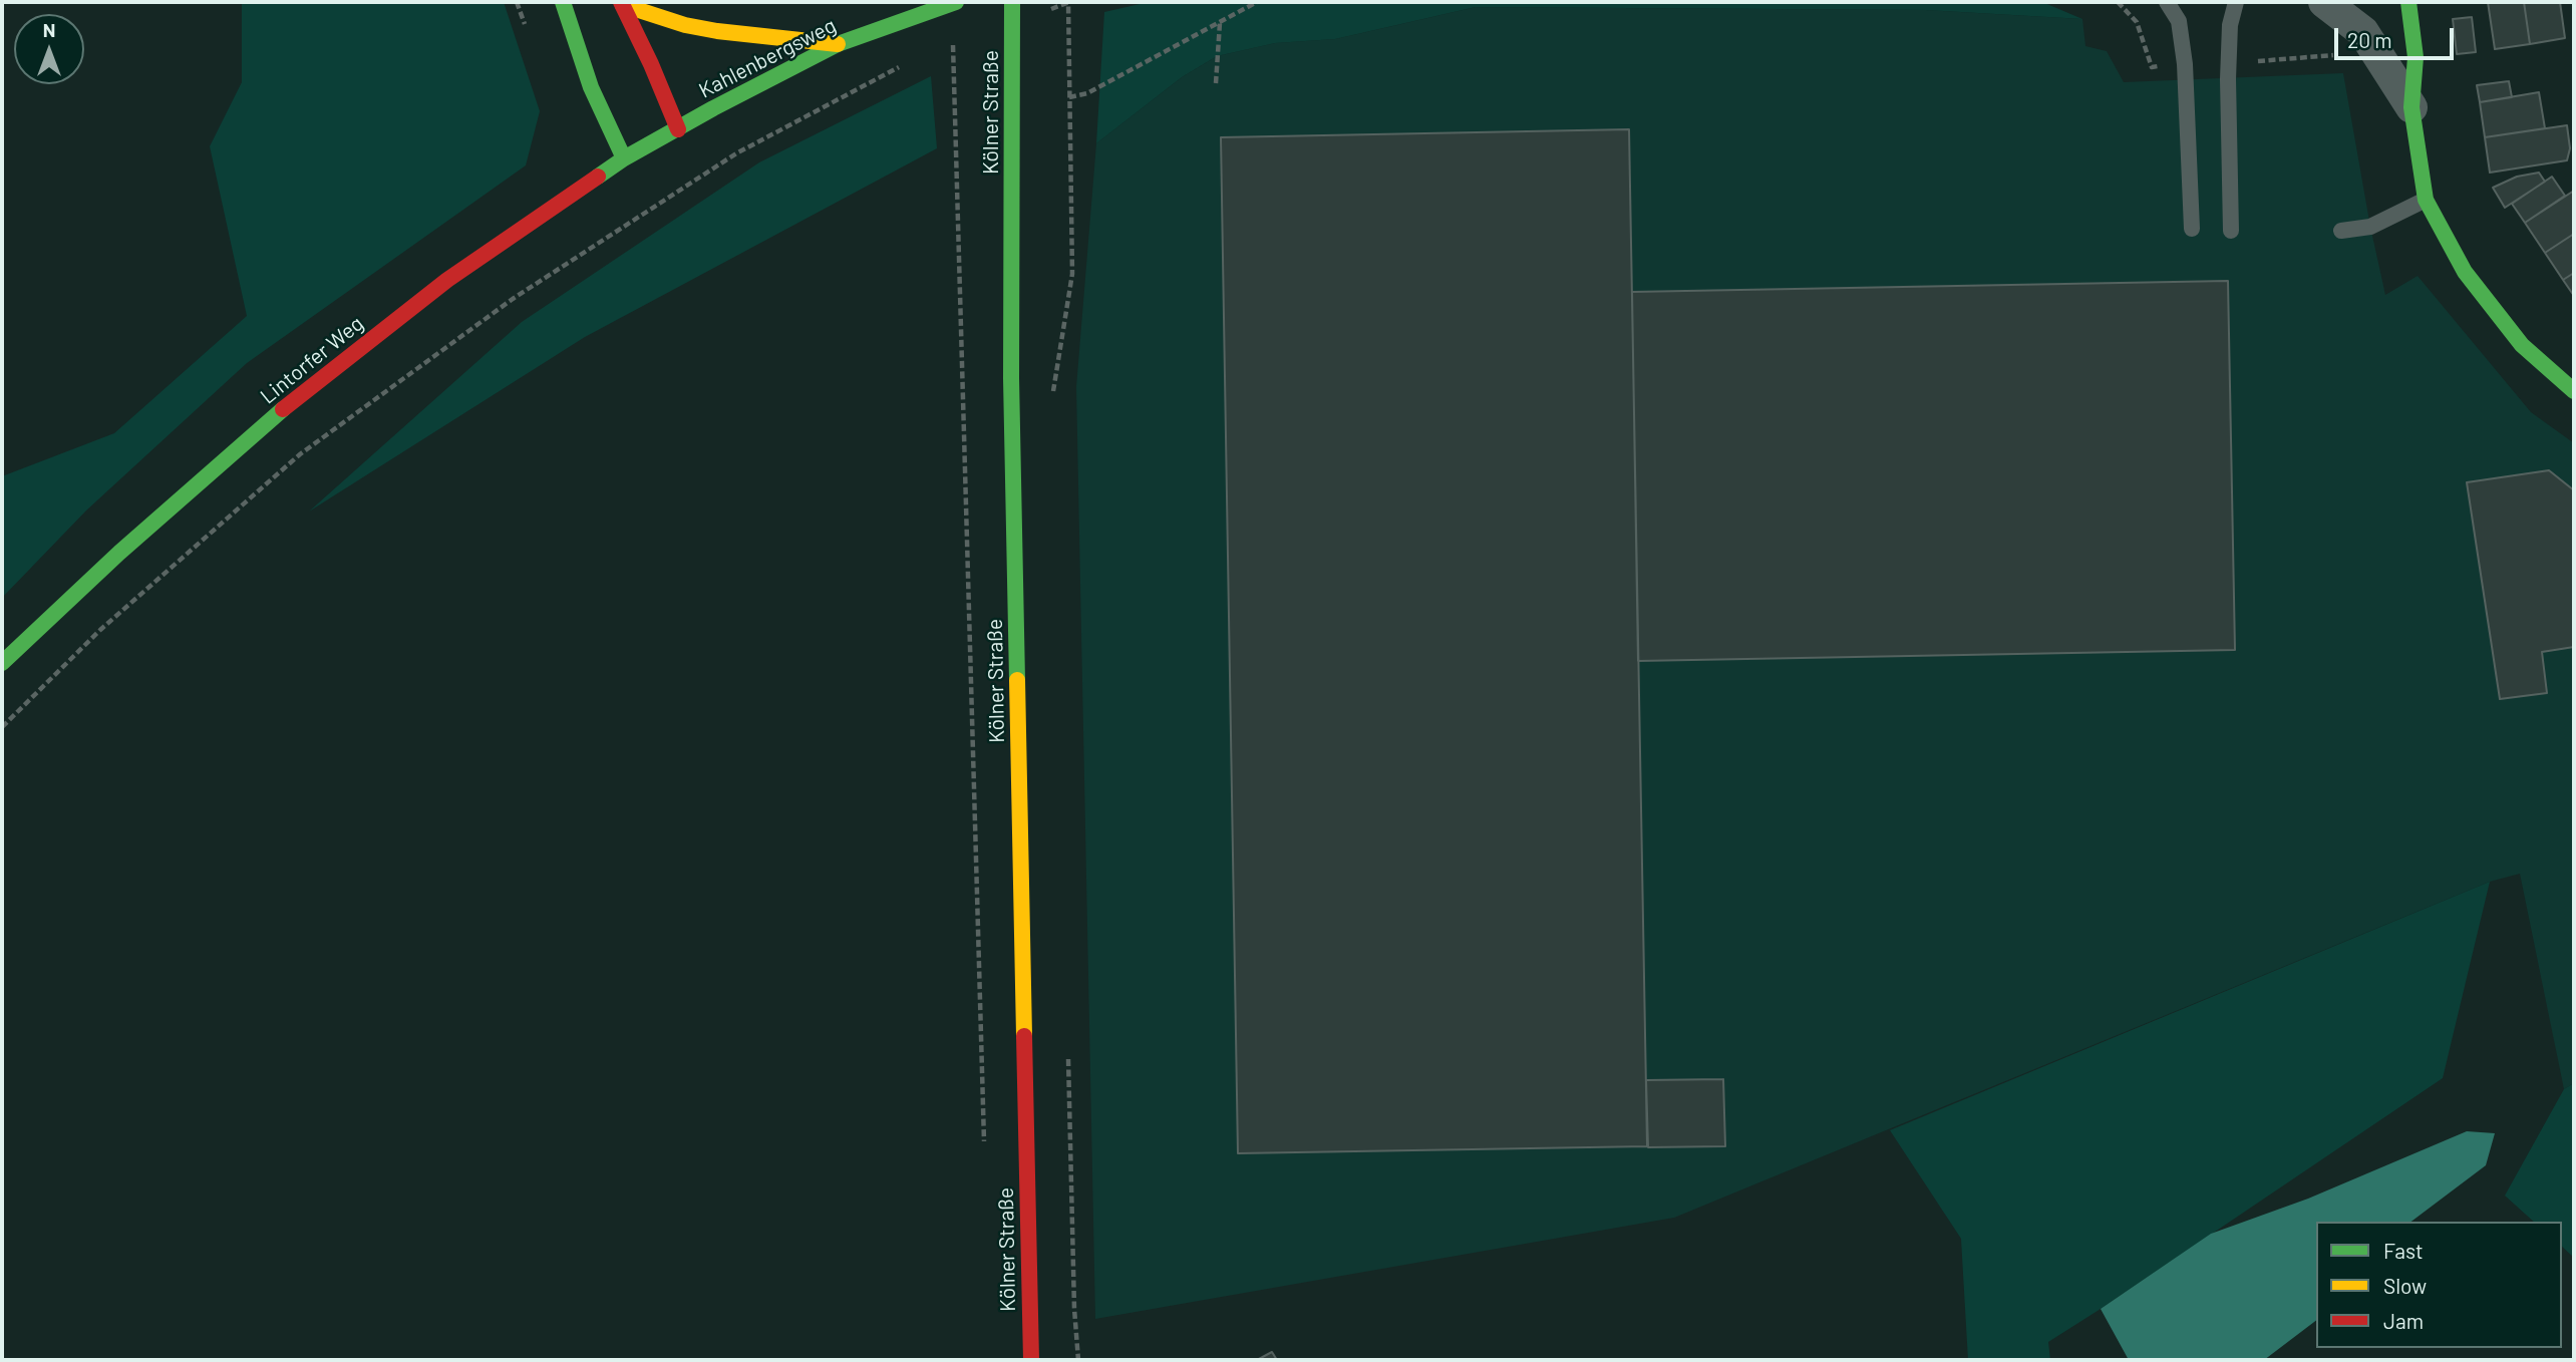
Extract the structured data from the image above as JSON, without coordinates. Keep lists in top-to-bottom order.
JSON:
{
  "streets": {
    "main road": ["Kahlenbergsweg", "Kölner Straße", "Lintorfer Weg"]
  },
  "crossings": [
    ["Kahlenbergsweg", "Lintorfer Weg"]
  ],
  "legend": ["Fast", "Slow", "Jam"],
  "scale_bar": "20 m",
  "north": "top"
}
